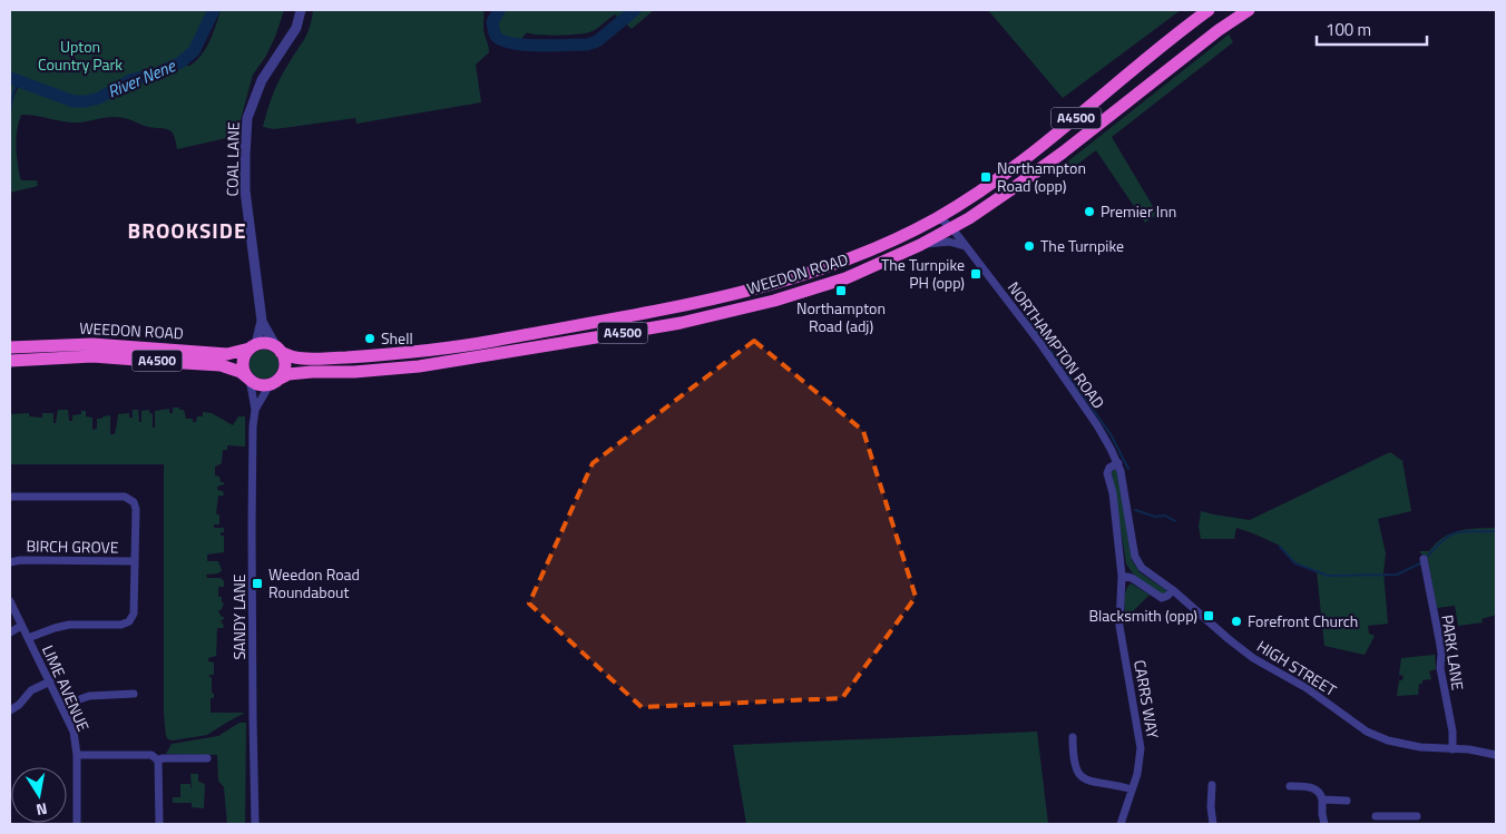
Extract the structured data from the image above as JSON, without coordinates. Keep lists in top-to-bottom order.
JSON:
{
  "streets": {
    "highway": ["A4500", "WEEDON ROAD"],
    "street": [
      "COAL LANE",
      "NORTHAMPTON ROAD",
      "BIRCH GROVE",
      "SANDY LANE",
      "PARK LANE",
      "HIGH STREET",
      "LIME AVENUE",
      "CARRS WAY"
    ]
  },
  "crossings": [
    ["COAL LANE", "WEEDON ROAD"],
    ["WEEDON ROAD", "NORTHAMPTON ROAD"],
    ["NORTHAMPTON ROAD", "HIGH STREET"],
    ["NORTHAMPTON ROAD", "CARRS WAY"],
    ["PARK LANE", "HIGH STREET"],
    ["HIGH STREET", "CARRS WAY"]
  ],
  "districts": ["BROOKSIDE"],
  "water": ["River Nene"],
  "parks": ["Upton Country Park"],
  "places": {
    "transit": [
      "Northampton Road (opp)",
      "The Turnpike PH (opp)",
      "Northampton Road (adj)",
      "Weedon Road Roundabout",
      "Blacksmith (opp)"
    ],
    "other": [
      "Premier Inn",
      "The Turnpike",
      "Shell",
      "Forefront Church"
    ]
  },
  "scale_bar": "100 m",
  "north": "bottom"
}
